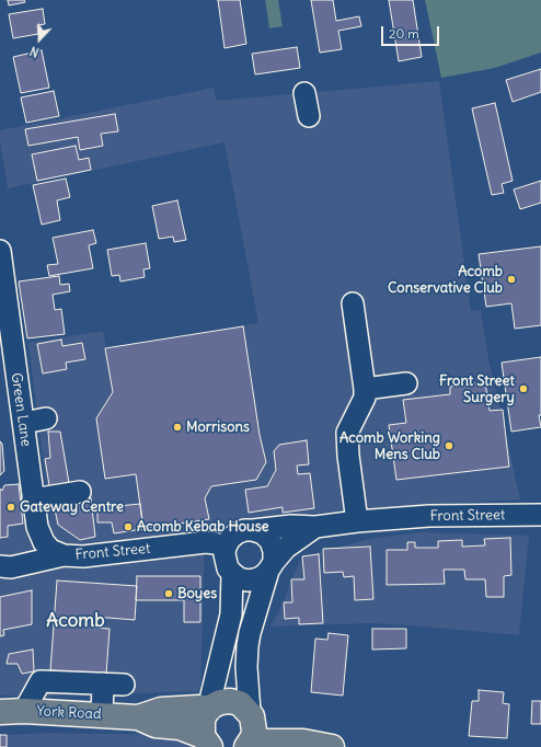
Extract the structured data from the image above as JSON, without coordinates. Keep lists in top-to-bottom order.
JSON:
{
  "streets": {
    "main road": ["York Road"],
    "street": ["Green Lane", "Front Street"]
  },
  "crossings": [
    ["Green Lane", "Front Street"]
  ],
  "districts": ["Acomb"],
  "places": [
    "Acomb Conservative Club",
    "Front Street Surgery",
    "Morrisons",
    "Acomb Working Mens Club",
    "Gateway Centre",
    "Acomb Kebab House",
    "Boyes"
  ],
  "scale_bar": "20 m",
  "north": "bottom"
}
